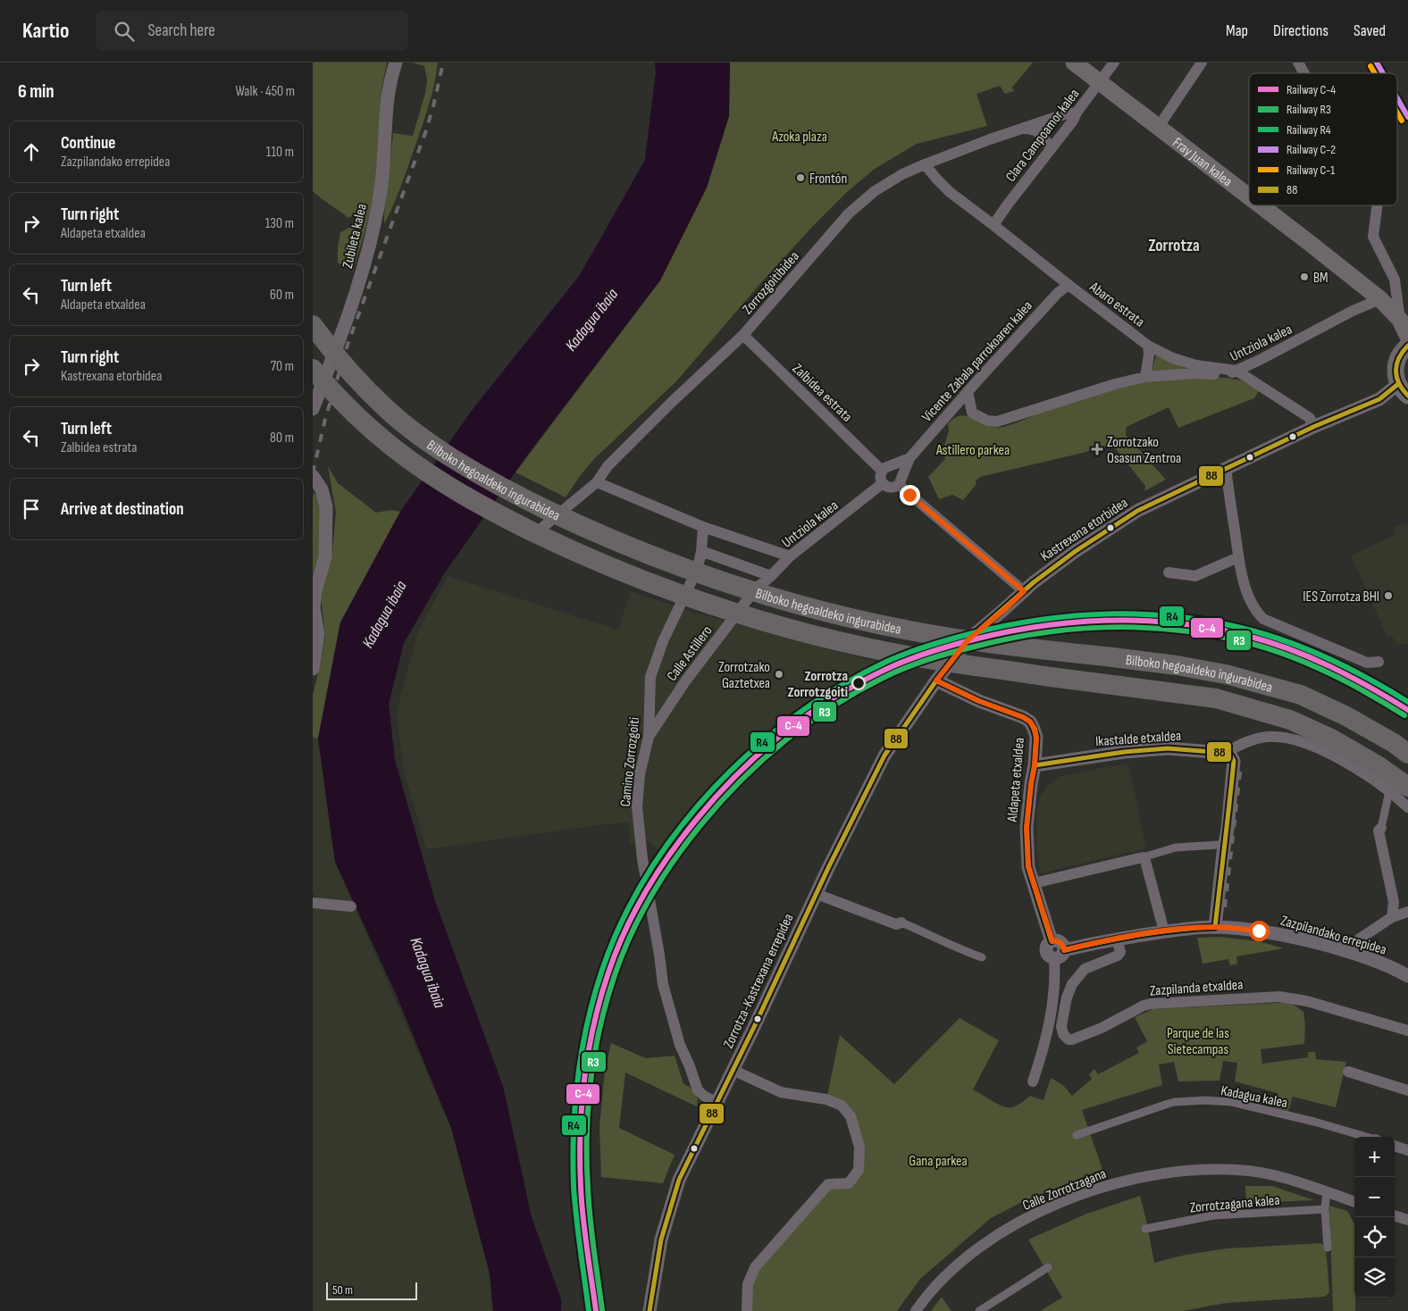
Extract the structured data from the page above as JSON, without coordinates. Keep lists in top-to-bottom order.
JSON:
{
  "streets": {
    "highway": ["Bilboko hegoaldeko ingurabidea"],
    "main road": ["Fray Juan kalea"],
    "street": [
      "Clara Campoamor kalea",
      "Zubileta kalea",
      "Zorrozgoitibidea",
      "Abaro estrata",
      "Untziola kalea",
      "Vicente Zabala parrokoaren kalea",
      "Zalbidea estrata",
      "Kastrexana etorbidea",
      "Calle Astillero",
      "Ikastalde etxaldea",
      "Camino Zorrozgoiti",
      "Aldapeta etxaldea",
      "Zazpilandako errepidea",
      "Zorrotza-Kastrexana errepidea",
      "Zazpilanda etxaldea",
      "Kadagua kalea",
      "Calle Zorrotzagana",
      "Zorrotzagana kalea"
    ]
  },
  "crossings": [
    ["Clara Campoamor kalea", "Fray Juan kalea"],
    ["Clara Campoamor kalea", "Zorrozgoitibidea"],
    ["Clara Campoamor kalea", "Abaro estrata"],
    ["Fray Juan kalea", "Untziola kalea"],
    ["Zorrozgoitibidea", "Abaro estrata"],
    ["Zorrozgoitibidea", "Zalbidea estrata"],
    ["Abaro estrata", "Untziola kalea"],
    ["Abaro estrata", "Vicente Zabala parrokoaren kalea"],
    ["Abaro estrata", "Kastrexana etorbidea"],
    ["Untziola kalea", "Calle Astillero"],
    ["Kastrexana etorbidea", "Aldapeta etxaldea"],
    ["Kastrexana etorbidea", "Zorrotza-Kastrexana errepidea"],
    ["Calle Astillero", "Camino Zorrozgoiti"],
    ["Ikastalde etxaldea", "Aldapeta etxaldea"],
    ["Camino Zorrozgoiti", "Zorrotza-Kastrexana errepidea"],
    ["Aldapeta etxaldea", "Zazpilandako errepidea"],
    ["Aldapeta etxaldea", "Zorrotza-Kastrexana errepidea"],
    ["Zazpilandako errepidea", "Zazpilanda etxaldea"]
  ],
  "districts": ["Zorrotza"],
  "water": ["Kadagua ibaia"],
  "parks": [
    "Azoka plaza",
    "Astillero parkea",
    "Parque de las Sietecampas",
    "Gana parkea"
  ],
  "places": {
    "other": [
      "Frontón",
      "BM",
      "IES Zorrotza BHI",
      "Zorrotzako Gaztetxea",
      "Zorrotza Zorrotzgoiti"
    ],
    "health": ["Zorrotzako Osasun Zentroa"]
  },
  "lines": [
    "rail line C-2",
    "rail line C-1",
    "transit line 88",
    "rail line R4",
    "rail line C-4",
    "rail line R3"
  ],
  "legend": [
    "Railway C-4",
    "Railway R3",
    "Railway R4",
    "Railway C-2",
    "Railway C-1",
    "88"
  ],
  "scale_bar": "50 m",
  "page": {
    "header": "Kartio",
    "search": "Search here",
    "nav": ["Map", "Directions", "Saved"],
    "heading": ["6 min", "Walk · 450 m"],
    "list": [
      ["Continue", "Zazpilandako errepidea", "110 m"],
      ["Turn right", "Aldapeta etxaldea", "130 m"],
      ["Turn left", "Aldapeta etxaldea", "60 m"],
      ["Turn right", "Kastrexana etorbidea", "70 m"],
      ["Turn left", "Zalbidea estrata", "80 m"],
      "Arrive at destination"
    ],
    "map_buttons": ["+", "−"],
    "scale": "50 m"
  }
}
